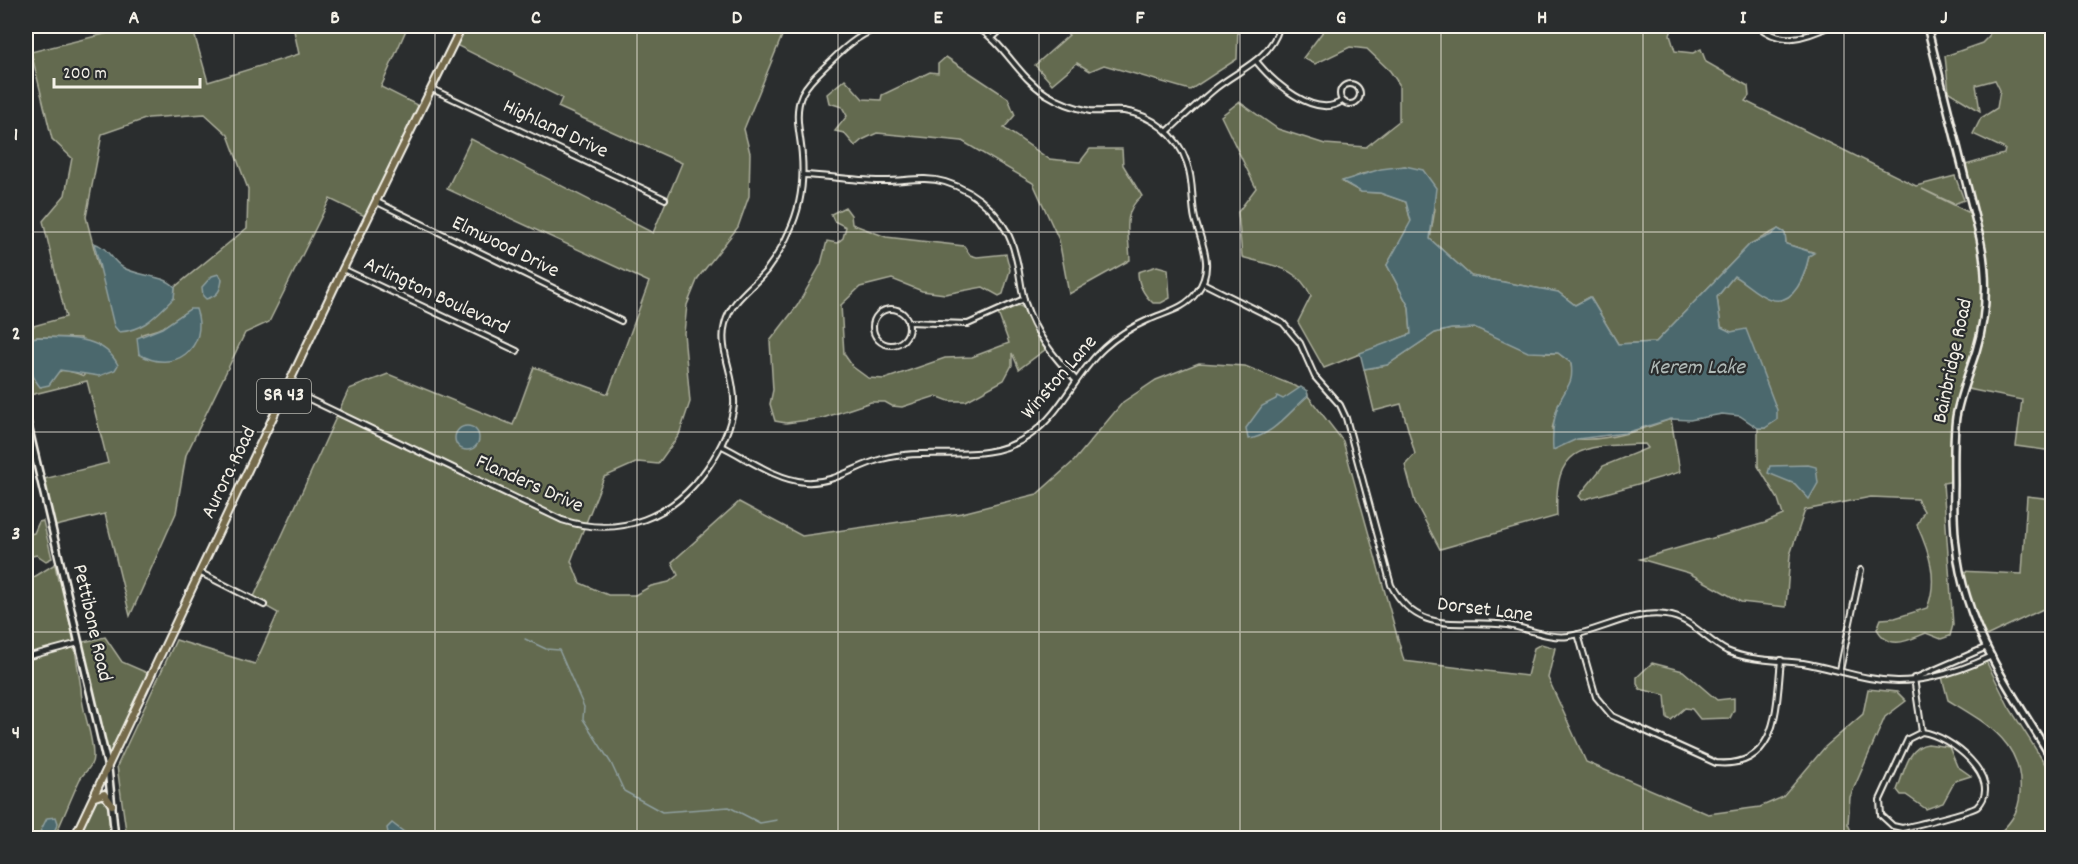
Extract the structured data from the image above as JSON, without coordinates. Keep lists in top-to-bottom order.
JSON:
{
  "streets": {
    "main road": ["SR 43", "Aurora Road"],
    "street": [
      "Highland Drive",
      "Elmwood Drive",
      "Arlington Boulevard",
      "Bainbridge Road",
      "Winston Lane",
      "Flanders Drive",
      "Dorset Lane",
      "Pettibone Road"
    ]
  },
  "crossings": [
    ["Highland Drive", "Aurora Road"],
    ["Elmwood Drive", "Aurora Road"],
    ["Arlington Boulevard", "Aurora Road"],
    ["Bainbridge Road", "Dorset Lane"],
    ["Winston Lane", "Flanders Drive"],
    ["Winston Lane", "Dorset Lane"],
    ["Aurora Road", "Flanders Drive"],
    ["Aurora Road", "Pettibone Road"]
  ],
  "water": ["Kerem Lake"],
  "scale_bar": "200 m",
  "grid": {
    "columns": [
      "A",
      "B",
      "C",
      "D",
      "E",
      "F",
      "G",
      "H",
      "I",
      "J"
    ],
    "rows": [
      "1",
      "2",
      "3",
      "4"
    ]
  }
}
